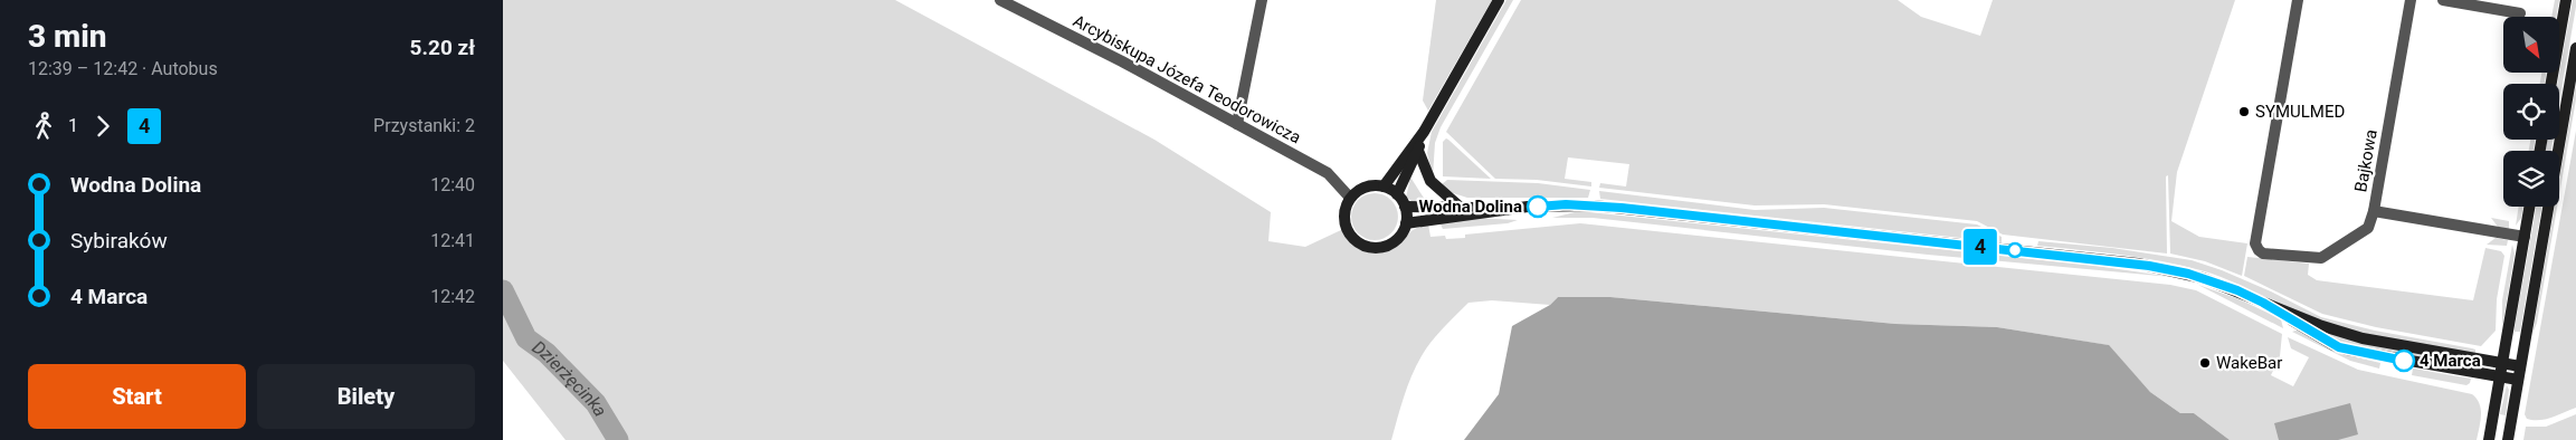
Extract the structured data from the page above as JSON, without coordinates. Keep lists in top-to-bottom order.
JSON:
{
  "streets": {
    "street": ["Arcybiskupa Józefa Teodorowicza", "Bajkowa"]
  },
  "water": ["Dzierżęcinka"],
  "places": [
    "SYMULMED",
    "Wodna Dolina",
    "4 Marca",
    "WakeBar"
  ],
  "lines": ["bus line 4"],
  "north": "bottom right",
  "page": {
    "heading": ["3 min", "12:39 – 12:42 · Autobus", "5.20 zł"],
    "on_map": "4",
    "legs": ["1", "4", "Przystanki: 2"],
    "list": [
      {
        "name": "Wodna Dolina",
        "value": "12:40"
      },
      {
        "name": "Sybiraków",
        "value": "12:41"
      },
      {
        "name": "4 Marca",
        "value": "12:42"
      }
    ],
    "buttons": ["Start", "Bilety"]
  }
}
